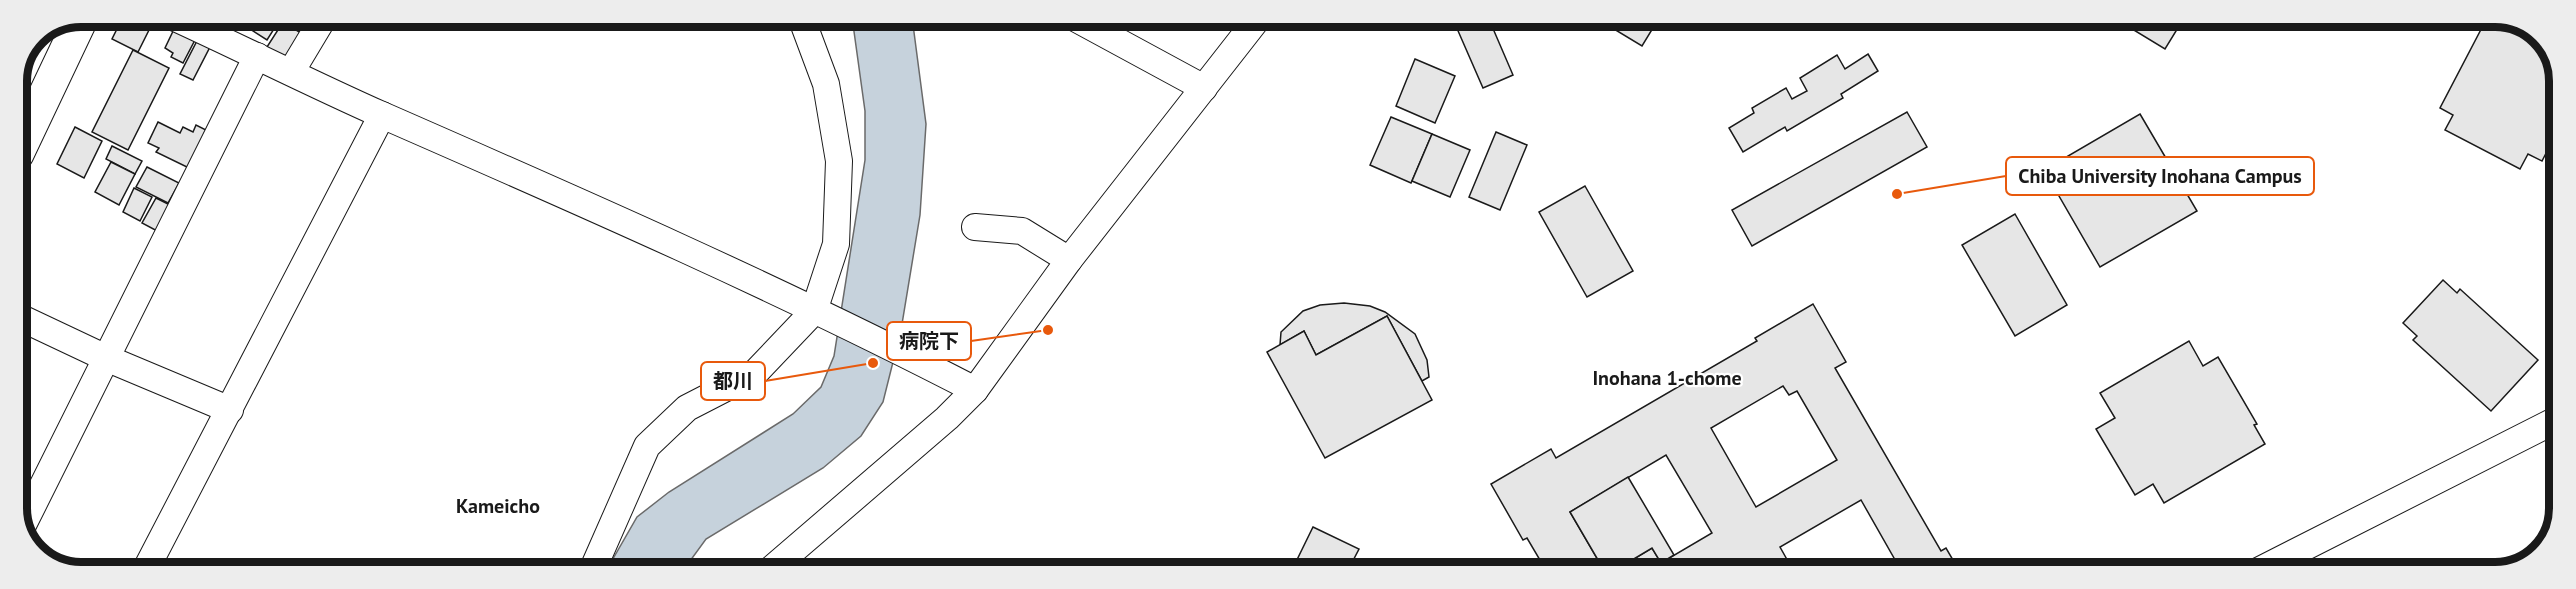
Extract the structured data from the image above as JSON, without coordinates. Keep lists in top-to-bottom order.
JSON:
{
  "districts": ["Inohana 1-chome", "Kameicho"],
  "places": ["Chiba University Inohana Campus", "病院下", "都川"]
}
